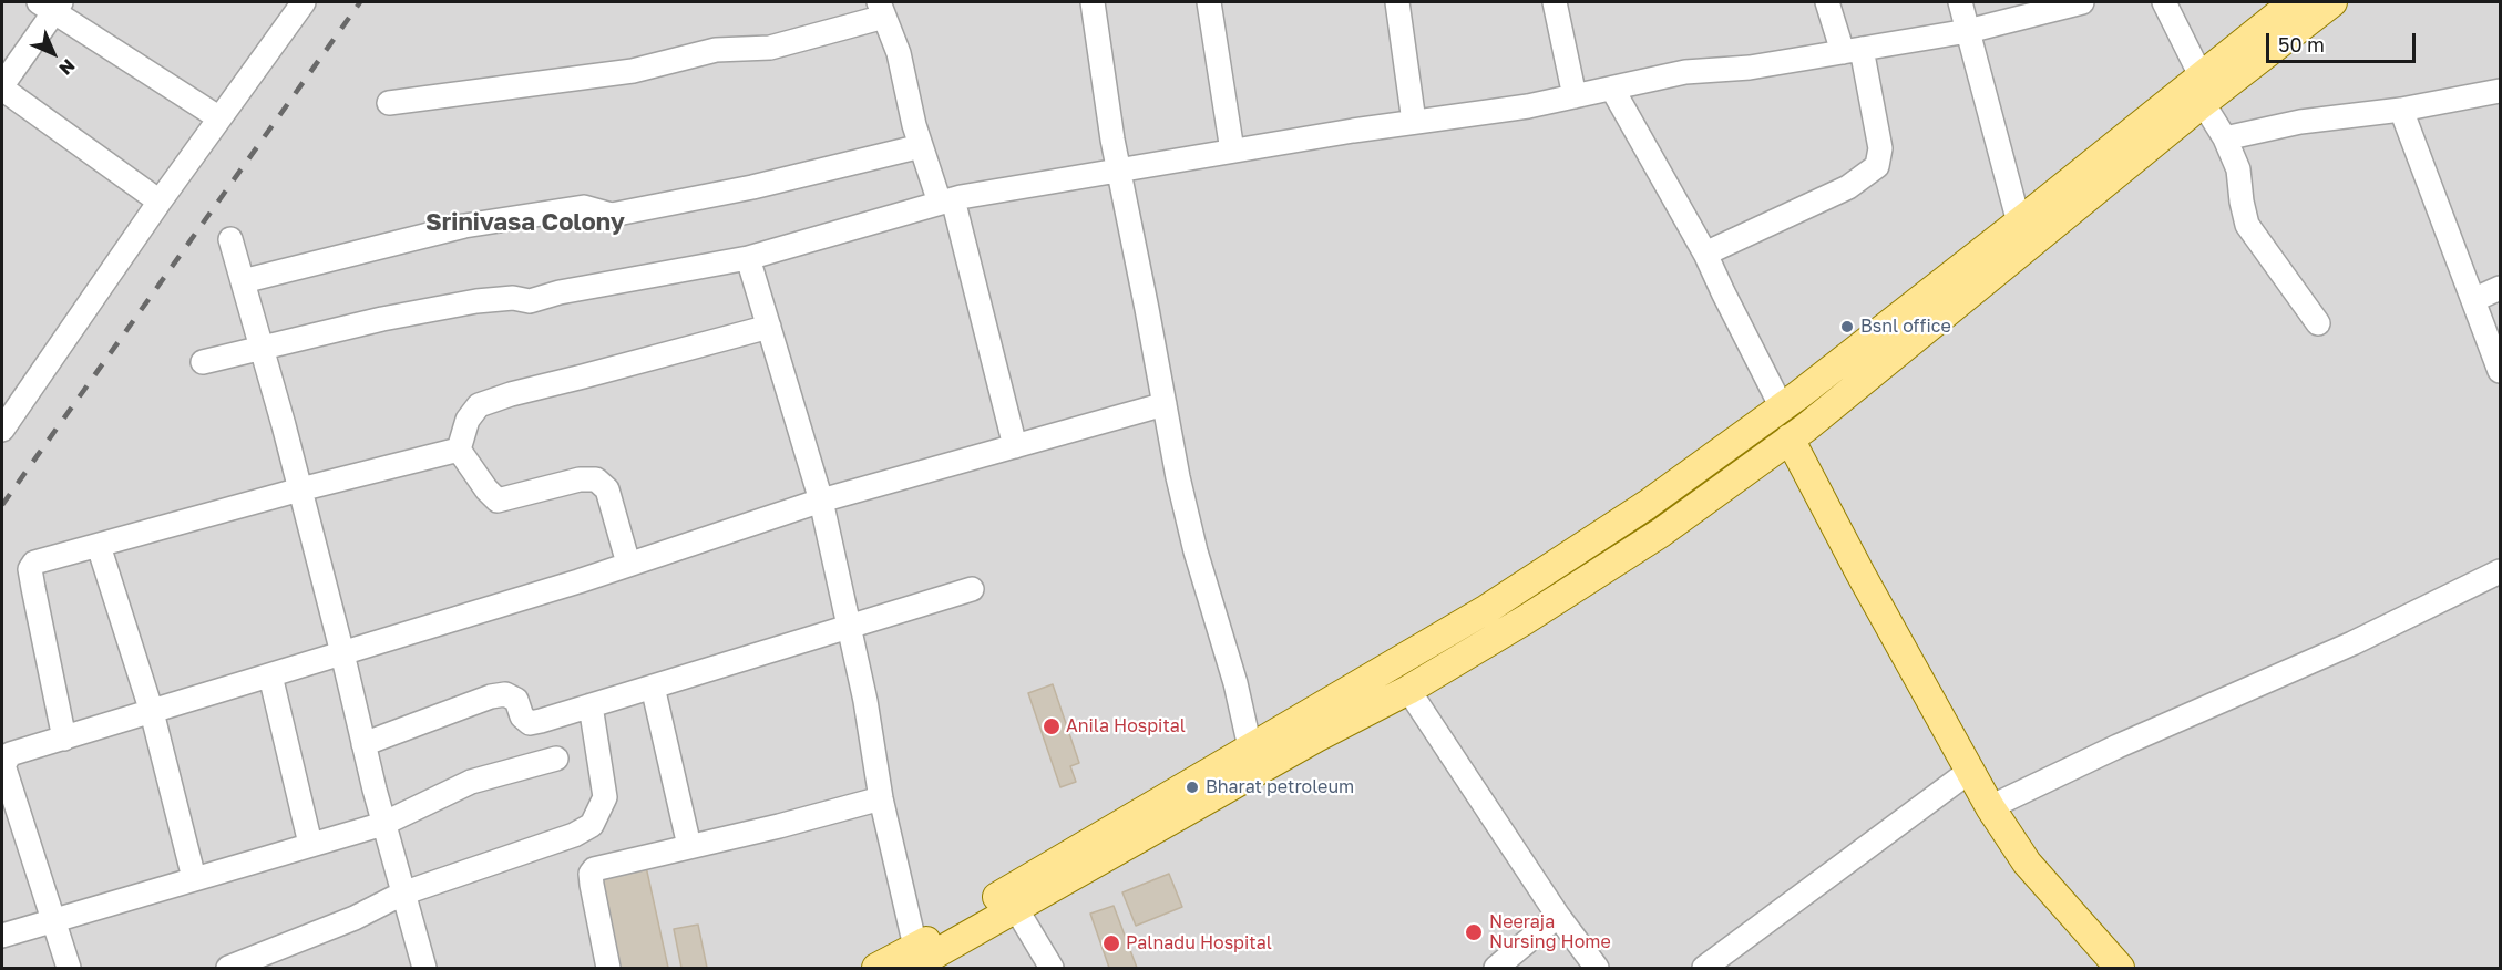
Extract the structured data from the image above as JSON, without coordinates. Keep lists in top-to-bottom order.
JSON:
{
  "districts": ["Srinivasa Colony"],
  "places": [
    "Bsnl office",
    "Anila Hospital",
    "Bharat petroleum",
    "Neeraja Nursing Home",
    "Palnadu Hospital"
  ],
  "scale_bar": "50 m",
  "north": "bottom right"
}
